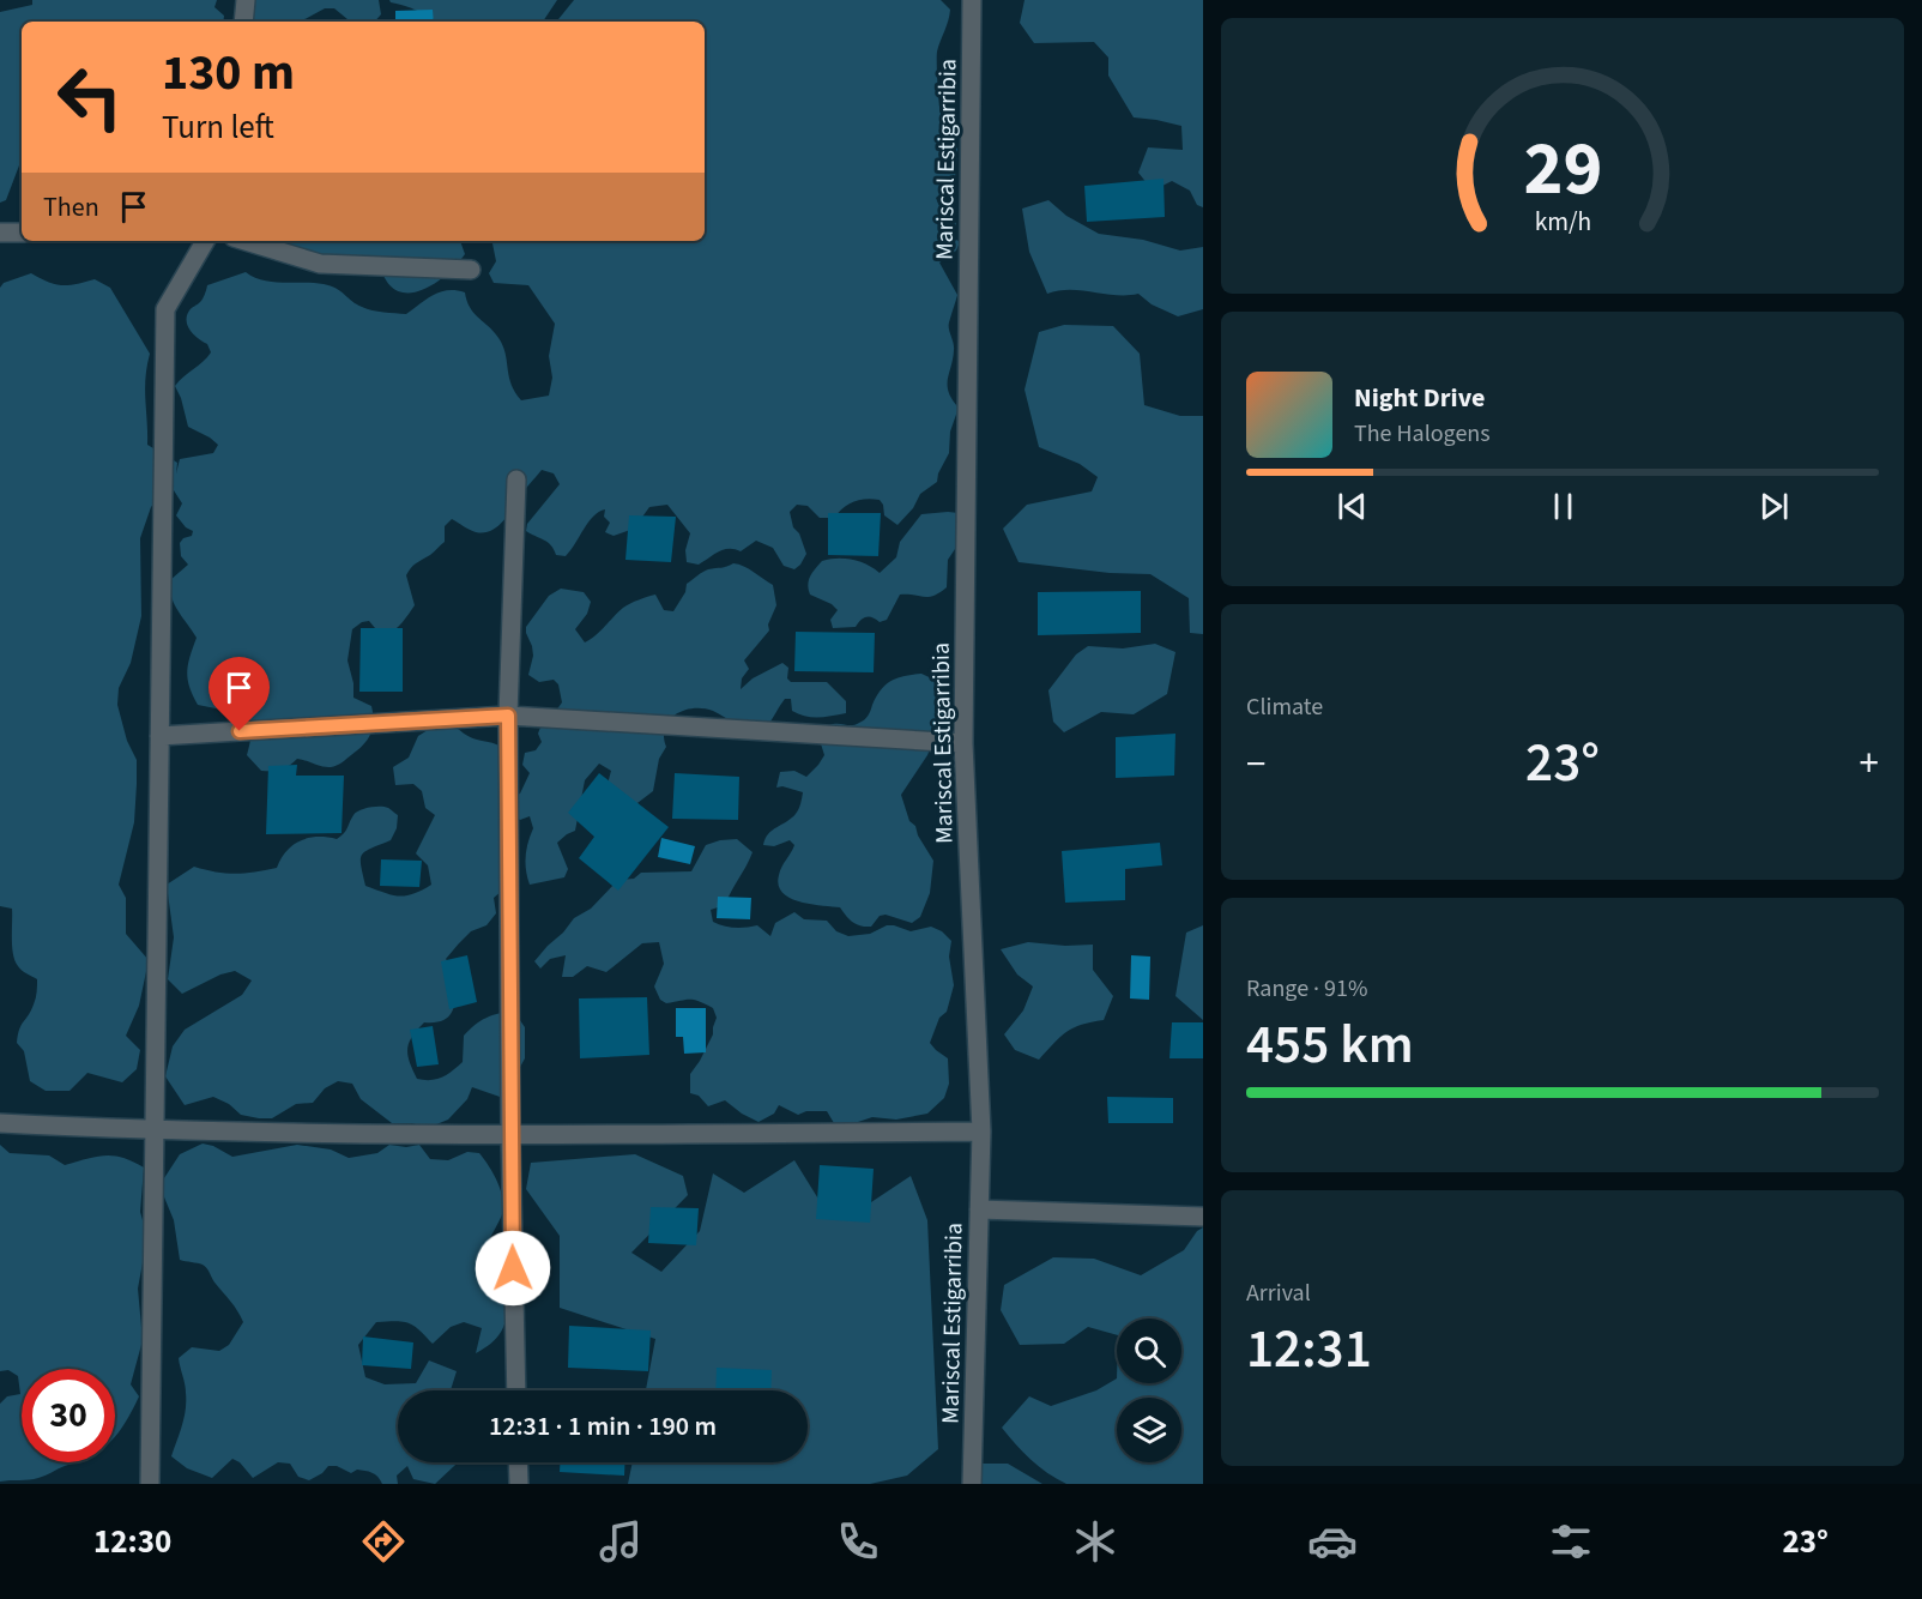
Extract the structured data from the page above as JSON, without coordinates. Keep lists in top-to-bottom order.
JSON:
{
  "streets": {
    "street": ["Mariscal Estigarribia"]
  },
  "page": {
    "turn": ["130 m", "Turn left"],
    "then": "Then",
    "song": ["Night Drive", "The Halogens"],
    "tile": [
      "Climate",
      ["Range · 91%", "455 km"],
      ["Arrival", "12:31"]
    ],
    "heat": ["−", "23°", "+"],
    "limit": "30",
    "trip": "12:31 · 1 min · 190 m",
    "tabs": ["12:30", "23°"],
    "gauge": ["29", "km/h"]
  }
}
